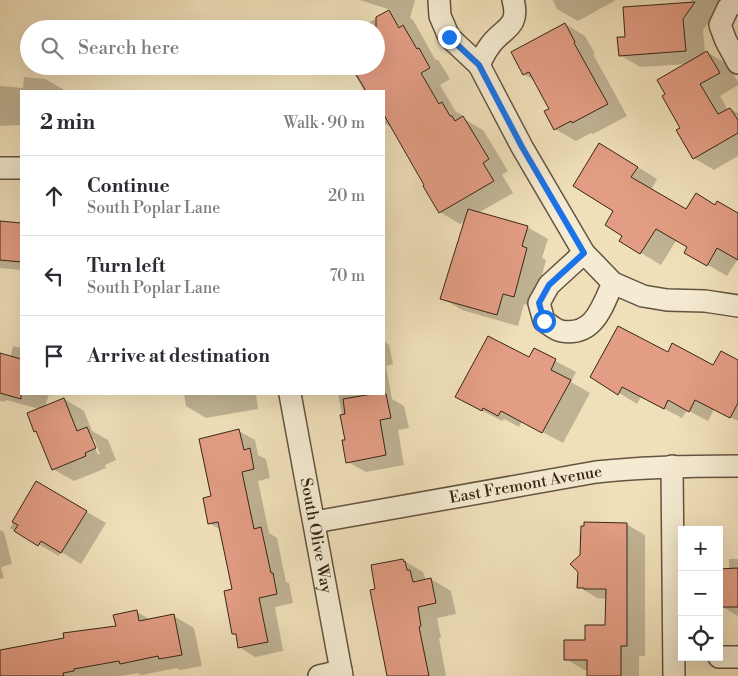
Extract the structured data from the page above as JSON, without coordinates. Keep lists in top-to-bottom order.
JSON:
{
  "streets": {
    "street": ["East Fremont Avenue", "South Olive Way"]
  },
  "crossings": [
    ["East Fremont Avenue", "South Olive Way"]
  ],
  "page": {
    "search": "Search here",
    "heading": ["2 min", "Walk · 90 m"],
    "list": [
      ["Continue", "South Poplar Lane", "20 m"],
      ["Turn left", "South Poplar Lane", "70 m"],
      "Arrive at destination"
    ],
    "map_buttons": ["+", "−"]
  }
}
